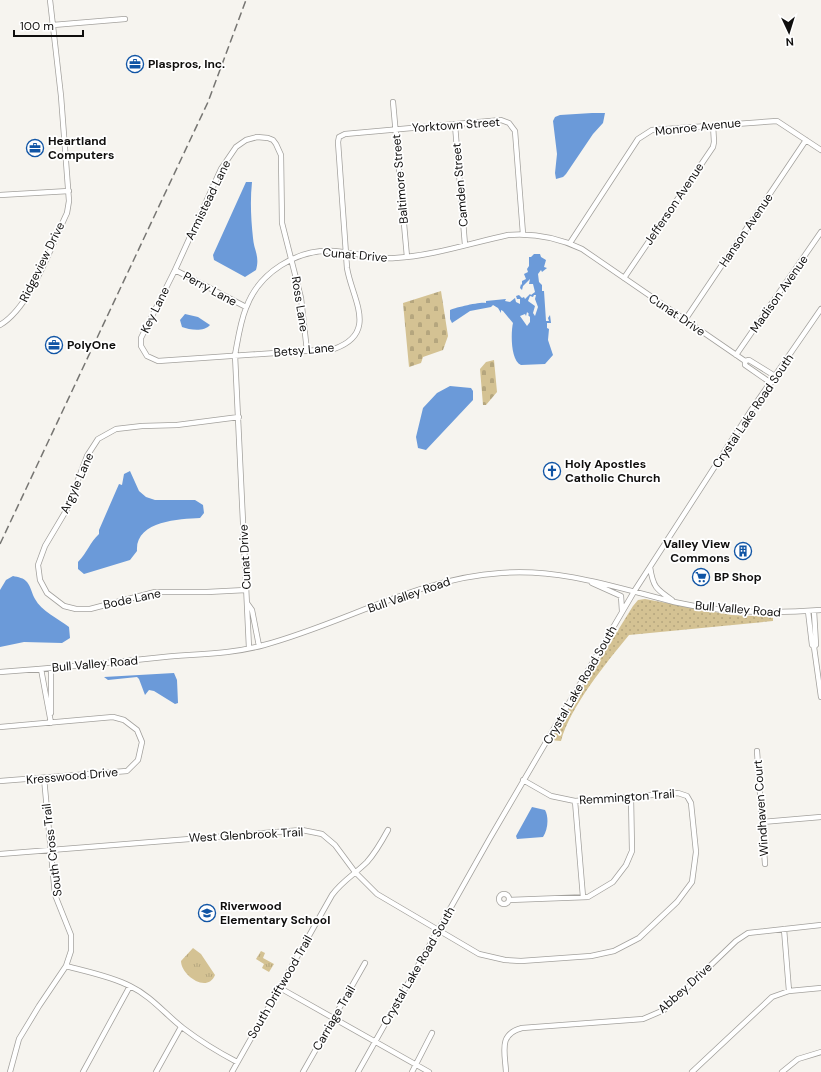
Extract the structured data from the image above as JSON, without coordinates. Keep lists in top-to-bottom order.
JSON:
{
  "streets": {
    "street": [
      "Yorktown Street",
      "Monroe Avenue",
      "Baltimore Street",
      "Camden Street",
      "Armistead Lane",
      "Jefferson Avenue",
      "Hanson Avenue",
      "Cunat Drive",
      "Ridgeview Drive",
      "Perry Lane",
      "Madison Avenue",
      "Ross Lane",
      "Key Lane",
      "Betsy Lane",
      "Crystal Lake Road South",
      "Argyle Lane",
      "Bull Valley Road",
      "Bode Lane",
      "Kresswood Drive",
      "Remmington Trail",
      "Windhaven Court",
      "West Glenbrook Trail",
      "South Cross Trail",
      "South Driftwood Trail",
      "Abbey Drive",
      "Carriage Trail"
    ]
  },
  "crossings": [
    ["Yorktown Street", "Baltimore Street"],
    ["Yorktown Street", "Camden Street"],
    ["Yorktown Street", "Cunat Drive"],
    ["Yorktown Street", "Betsy Lane"],
    ["Monroe Avenue", "Jefferson Avenue"],
    ["Monroe Avenue", "Hanson Avenue"],
    ["Monroe Avenue", "Cunat Drive"],
    ["Baltimore Street", "Cunat Drive"],
    ["Camden Street", "Cunat Drive"],
    ["Armistead Lane", "Cunat Drive"],
    ["Armistead Lane", "Perry Lane"],
    ["Armistead Lane", "Ross Lane"],
    ["Armistead Lane", "Key Lane"],
    ["Jefferson Avenue", "Cunat Drive"],
    ["Hanson Avenue", "Cunat Drive"],
    ["Cunat Drive", "Perry Lane"],
    ["Cunat Drive", "Madison Avenue"],
    ["Cunat Drive", "Ross Lane"],
    ["Cunat Drive", "Key Lane"],
    ["Cunat Drive", "Betsy Lane"],
    ["Cunat Drive", "Crystal Lake Road South"],
    ["Cunat Drive", "Argyle Lane"],
    ["Cunat Drive", "Bull Valley Road"],
    ["Cunat Drive", "Bode Lane"],
    ["Perry Lane", "Key Lane"],
    ["Ross Lane", "Betsy Lane"],
    ["Key Lane", "Betsy Lane"],
    ["Crystal Lake Road South", "Bull Valley Road"],
    ["Crystal Lake Road South", "Remmington Trail"],
    ["Crystal Lake Road South", "West Glenbrook Trail"],
    ["Argyle Lane", "Bode Lane"],
    ["Kresswood Drive", "South Cross Trail"],
    ["Remmington Trail", "West Glenbrook Trail"],
    ["West Glenbrook Trail", "South Cross Trail"],
    ["West Glenbrook Trail", "South Driftwood Trail"]
  ],
  "places": {
    "office": ["Plaspros, Inc.", "Heartland Computers", "PolyOne"],
    "church": ["Holy Apostles Catholic Church"],
    "building": ["Valley View Commons"],
    "supermarket": ["BP Shop"],
    "school or university": ["Riverwood Elementary School"]
  },
  "scale_bar": "100 m",
  "north": "bottom"
}
